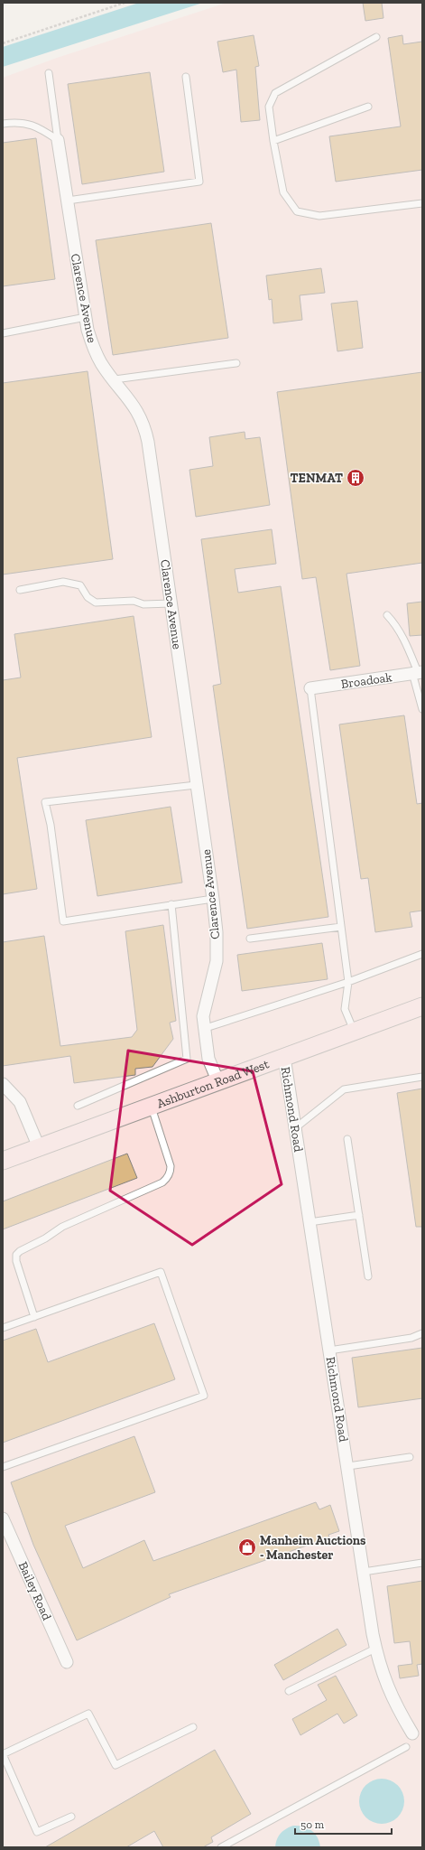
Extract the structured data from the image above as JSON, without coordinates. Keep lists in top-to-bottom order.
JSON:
{
  "streets": {
    "main road": ["Ashburton Road West"],
    "street": [
      "Clarence Avenue",
      "Broadoak",
      "Richmond Road",
      "Bailey Road"
    ]
  },
  "crossings": [
    ["Clarence Avenue", "Ashburton Road West"],
    ["Ashburton Road West", "Richmond Road"]
  ],
  "places": {
    "building": ["TENMAT"],
    "shop": ["Manheim Auctions - Manchester"]
  },
  "scale_bar": "50 m"
}
